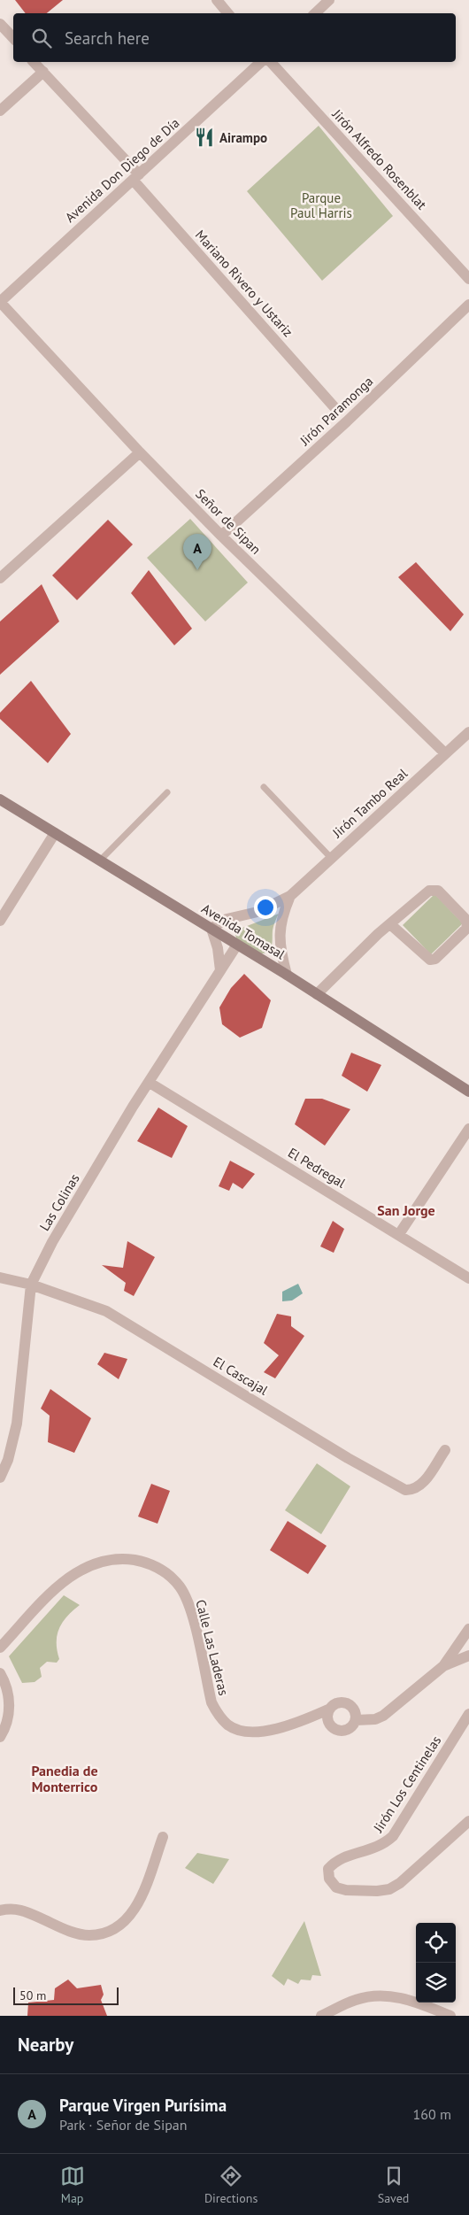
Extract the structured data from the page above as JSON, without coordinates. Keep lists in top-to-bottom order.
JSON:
{
  "streets": {
    "street": [
      "Jirón Alfredo Rosenblat",
      "Avenida Don Diego de Día",
      "Mariano Rivero y Ustariz",
      "Jirón Paramonga",
      "Señor de Sipan",
      "Jirón Tambo Real",
      "Avenida Tomasal",
      "El Pedregal",
      "Las Colinas",
      "El Cascajal",
      "Calle Las Laderas",
      "Jirón Los Centinelas"
    ]
  },
  "crossings": [
    ["Avenida Don Diego de Día", "Mariano Rivero y Ustariz"],
    ["Avenida Don Diego de Día", "Señor de Sipan"],
    ["Jirón Paramonga", "Señor de Sipan"],
    ["Señor de Sipan", "Jirón Tambo Real"],
    ["Jirón Tambo Real", "Avenida Tomasal"],
    ["Avenida Tomasal", "Las Colinas"],
    ["El Pedregal", "Las Colinas"],
    ["Las Colinas", "El Cascajal"]
  ],
  "districts": ["San Jorge", "Panedia de Monterrico"],
  "parks": ["Parque Paul Harris"],
  "places": {
    "restaurant": ["Airampo"]
  },
  "scale_bar": "50 m",
  "page": {
    "search": "Search here",
    "pins": "A",
    "scale": "50 m",
    "heading": "Nearby",
    "list": [
      {
        "mark": "A",
        "name": "Parque Virgen Purísima",
        "note": "Park · Señor de Sipan",
        "value": "160 m"
      }
    ],
    "nav": ["Map", "Directions", "Saved"]
  }
}
